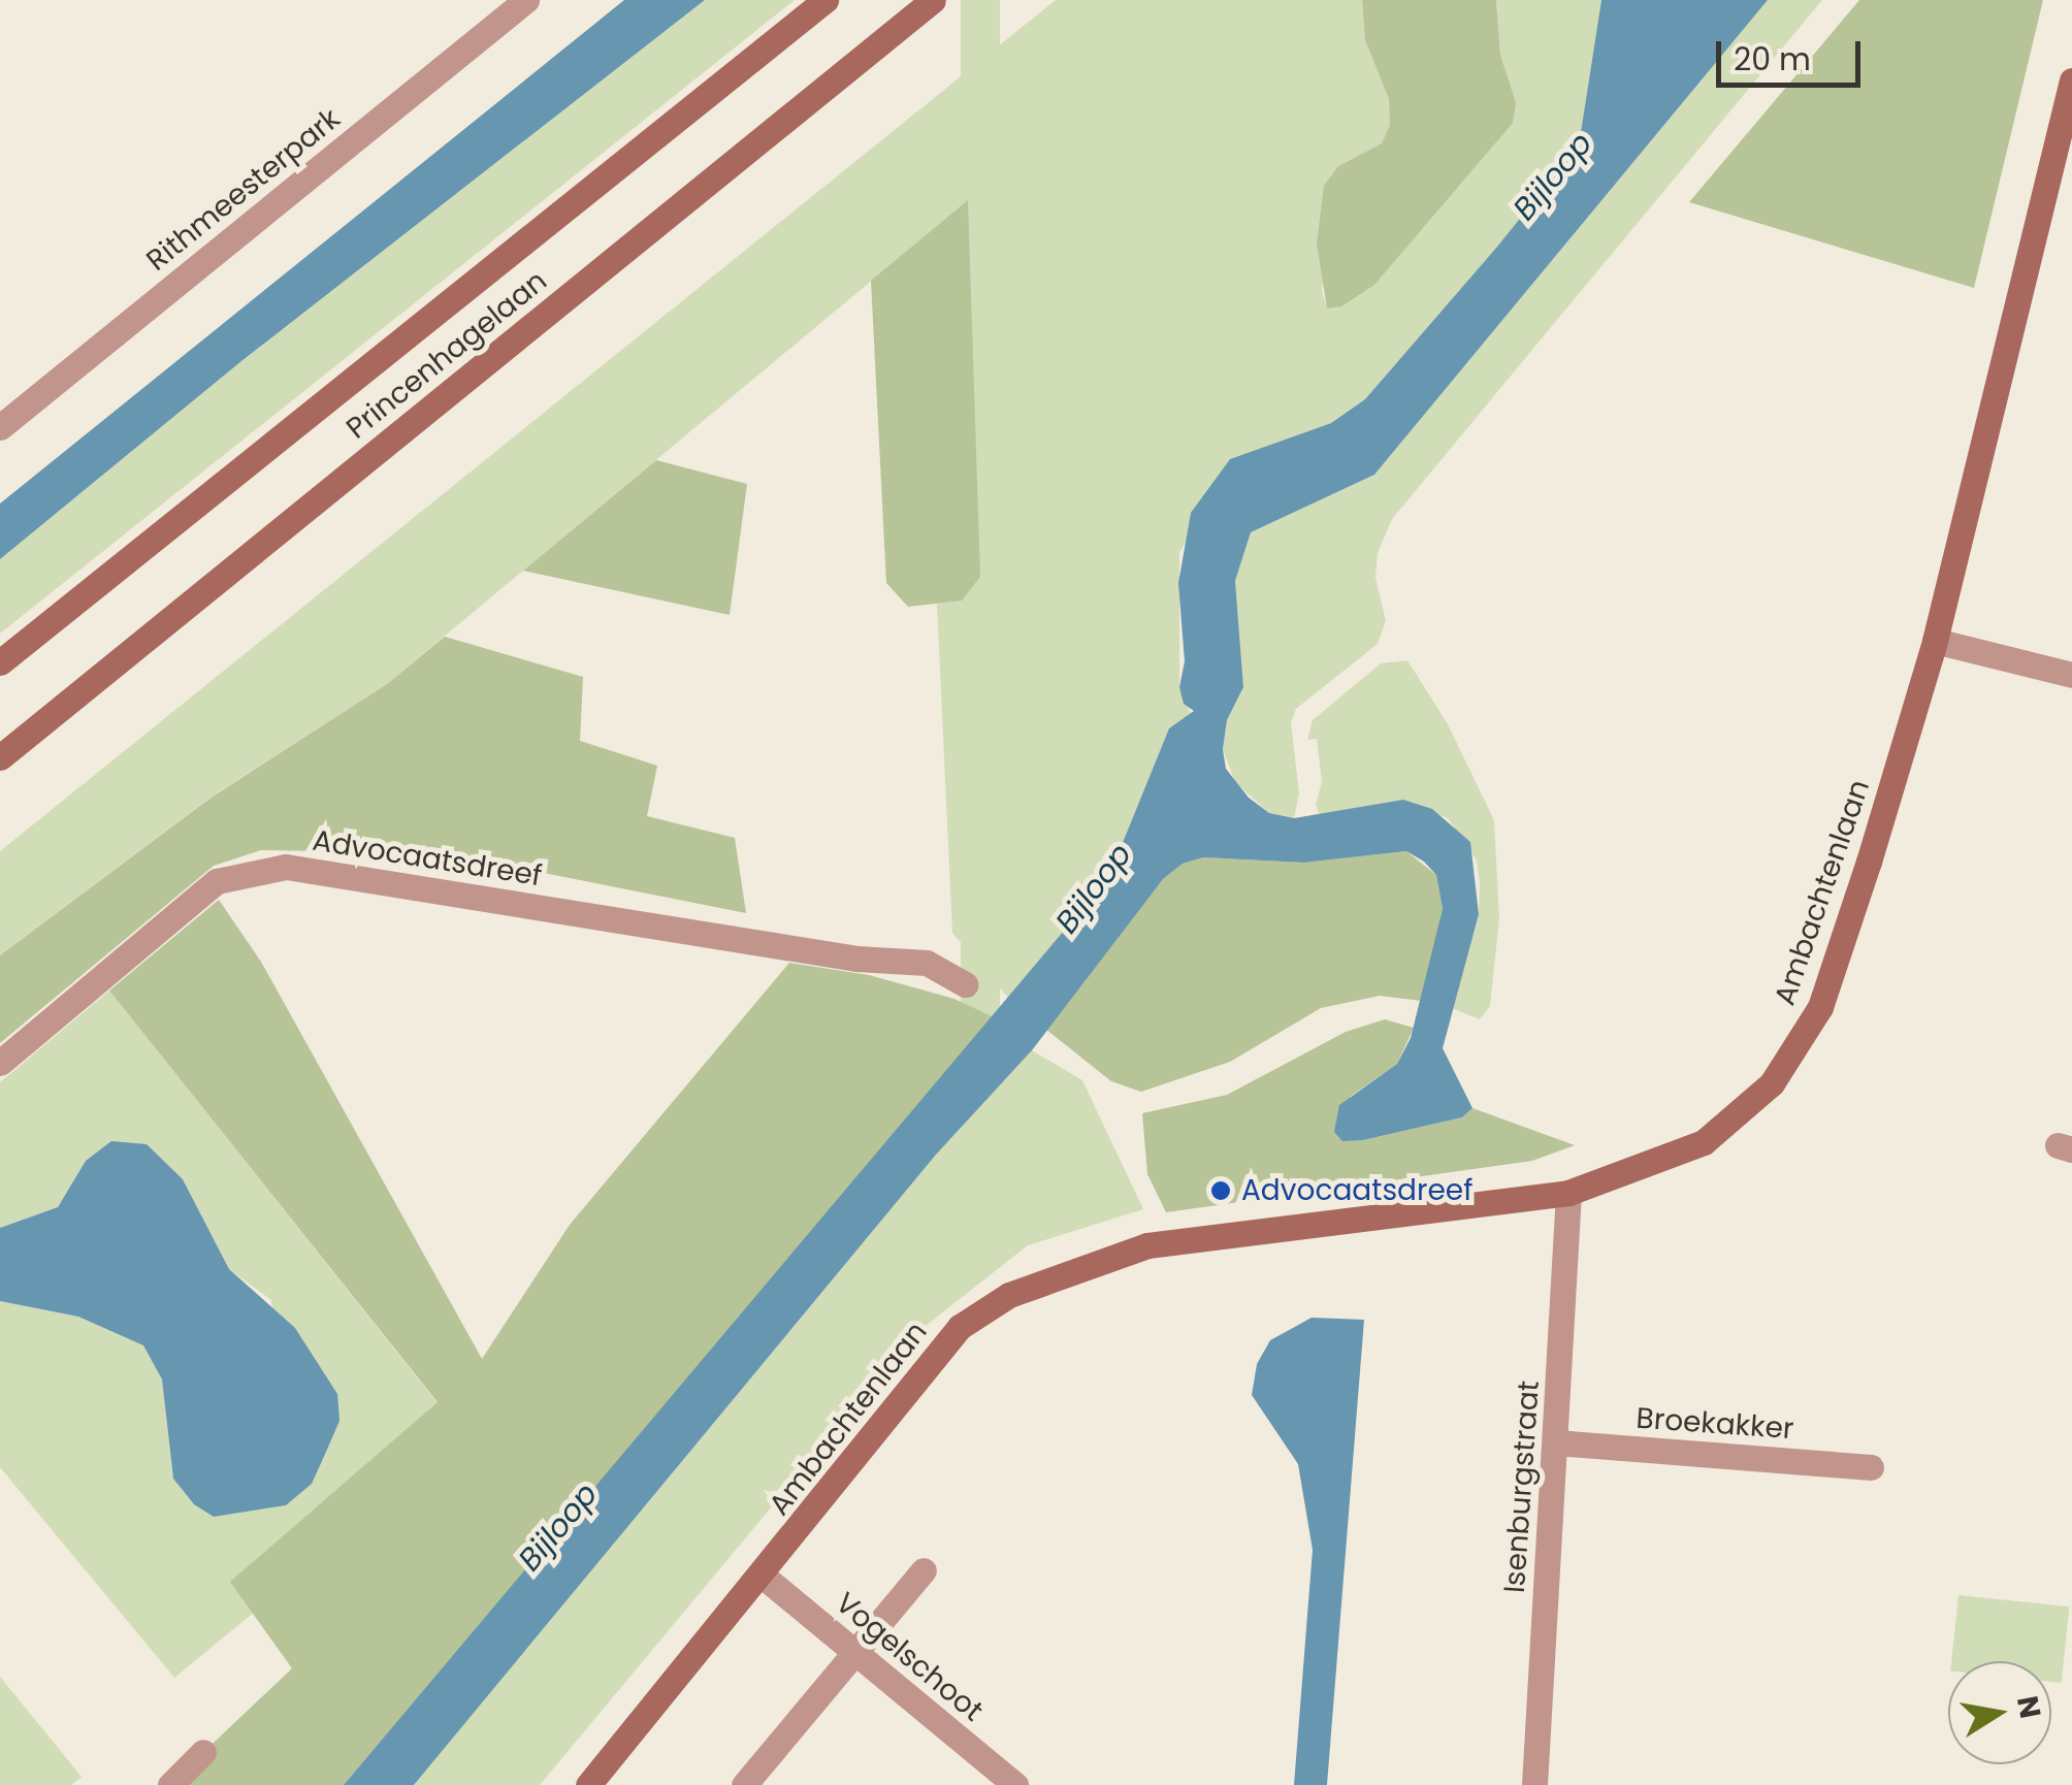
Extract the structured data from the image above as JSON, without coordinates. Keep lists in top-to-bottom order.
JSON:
{
  "streets": {
    "street": [
      "Rithmeesterpark",
      "Princenhagelaan",
      "Advocaatsdreef",
      "Ambachtenlaan",
      "Broekakker",
      "Isenburgstraat",
      "Vogelschoot"
    ]
  },
  "crossings": [
    ["Ambachtenlaan", "Isenburgstraat"],
    ["Ambachtenlaan", "Vogelschoot"],
    ["Broekakker", "Isenburgstraat"]
  ],
  "water": ["Bijloop"],
  "places": ["Advocaatsdreef"],
  "scale_bar": "20 m",
  "north": "right"
}
